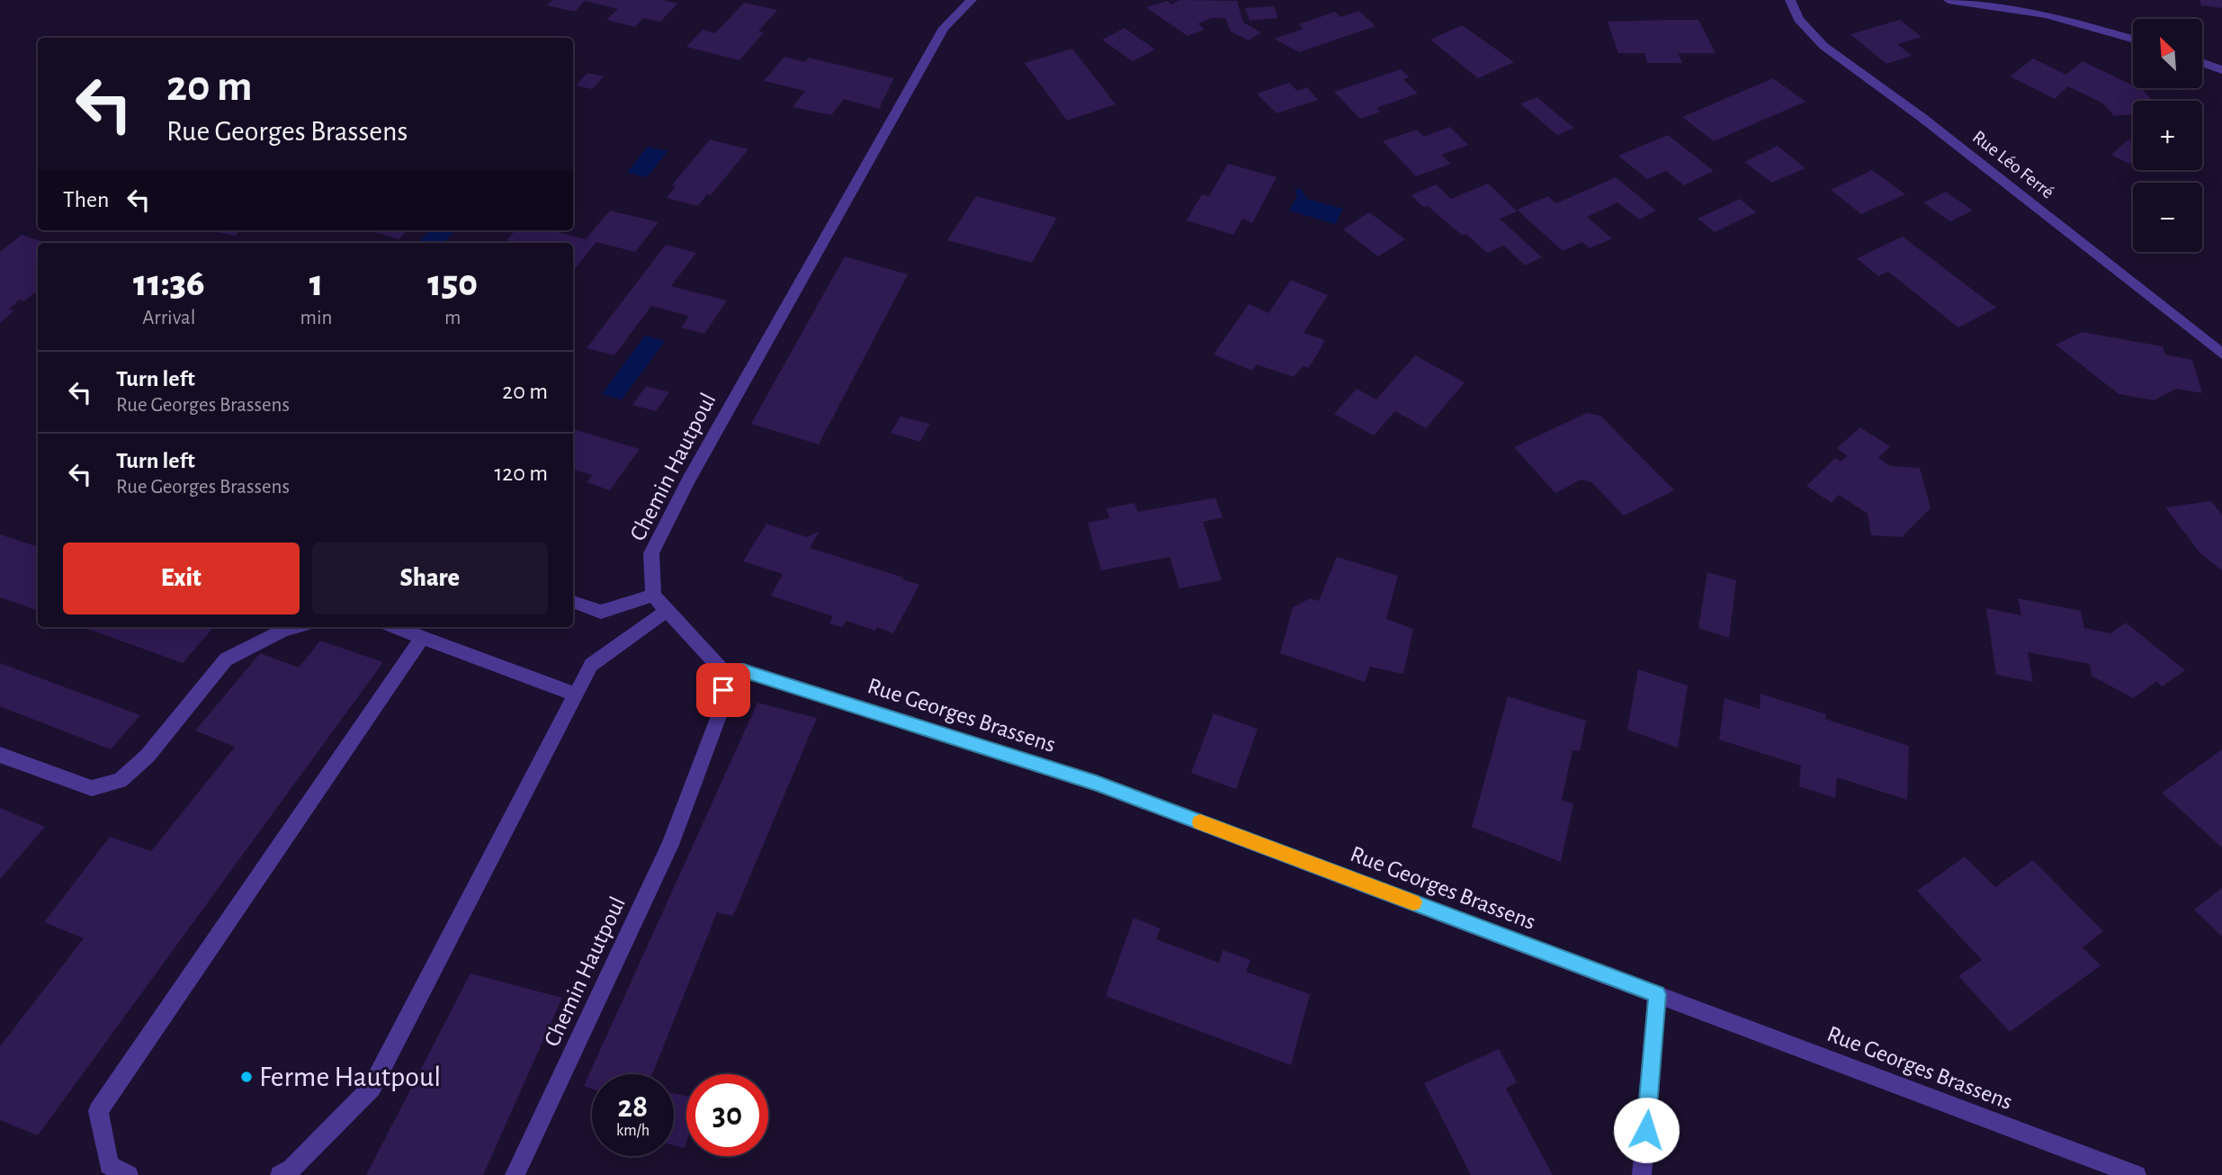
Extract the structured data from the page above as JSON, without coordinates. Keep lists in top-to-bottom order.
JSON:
{
  "streets": {
    "street": ["Rue Léo Ferré", "Chemin Hautpoul", "Rue Georges Brassens"]
  },
  "crossings": [
    ["Chemin Hautpoul", "Rue Georges Brassens"]
  ],
  "places": ["Ferme Hautpoul"],
  "north": "top left",
  "page": {
    "map_buttons": ["+", "−"],
    "turn": ["20 m", "Rue Georges Brassens"],
    "then": "Then",
    "eta": [
      "11:36",
      "Arrival",
      "1",
      "min",
      "150",
      "m"
    ],
    "list": [
      {
        "name": "Turn left",
        "note": "Rue Georges Brassens",
        "value": "20 m"
      },
      {
        "name": "Turn left",
        "note": "Rue Georges Brassens",
        "value": "120 m"
      }
    ],
    "buttons": ["Exit", "Share"],
    "speed": "28 km/h",
    "limit": "30"
  }
}
